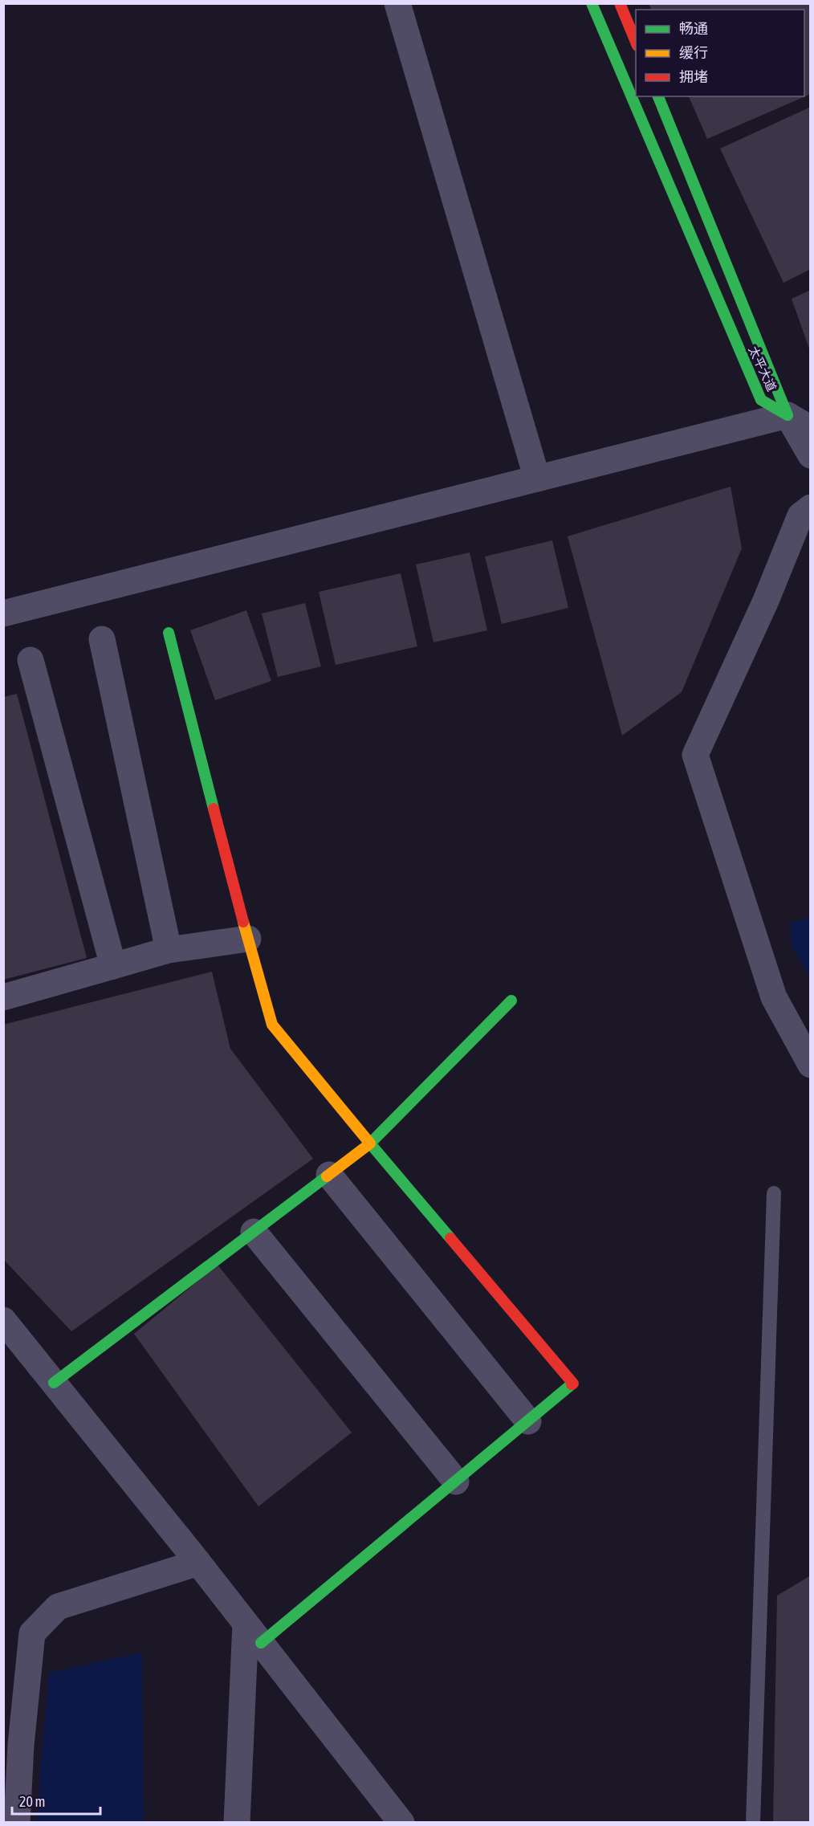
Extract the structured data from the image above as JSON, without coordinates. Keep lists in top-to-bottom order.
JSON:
{
  "streets": {
    "street": ["太平大道"]
  },
  "legend": ["畅通", "缓行", "拥堵"],
  "scale_bar": "20 m"
}
